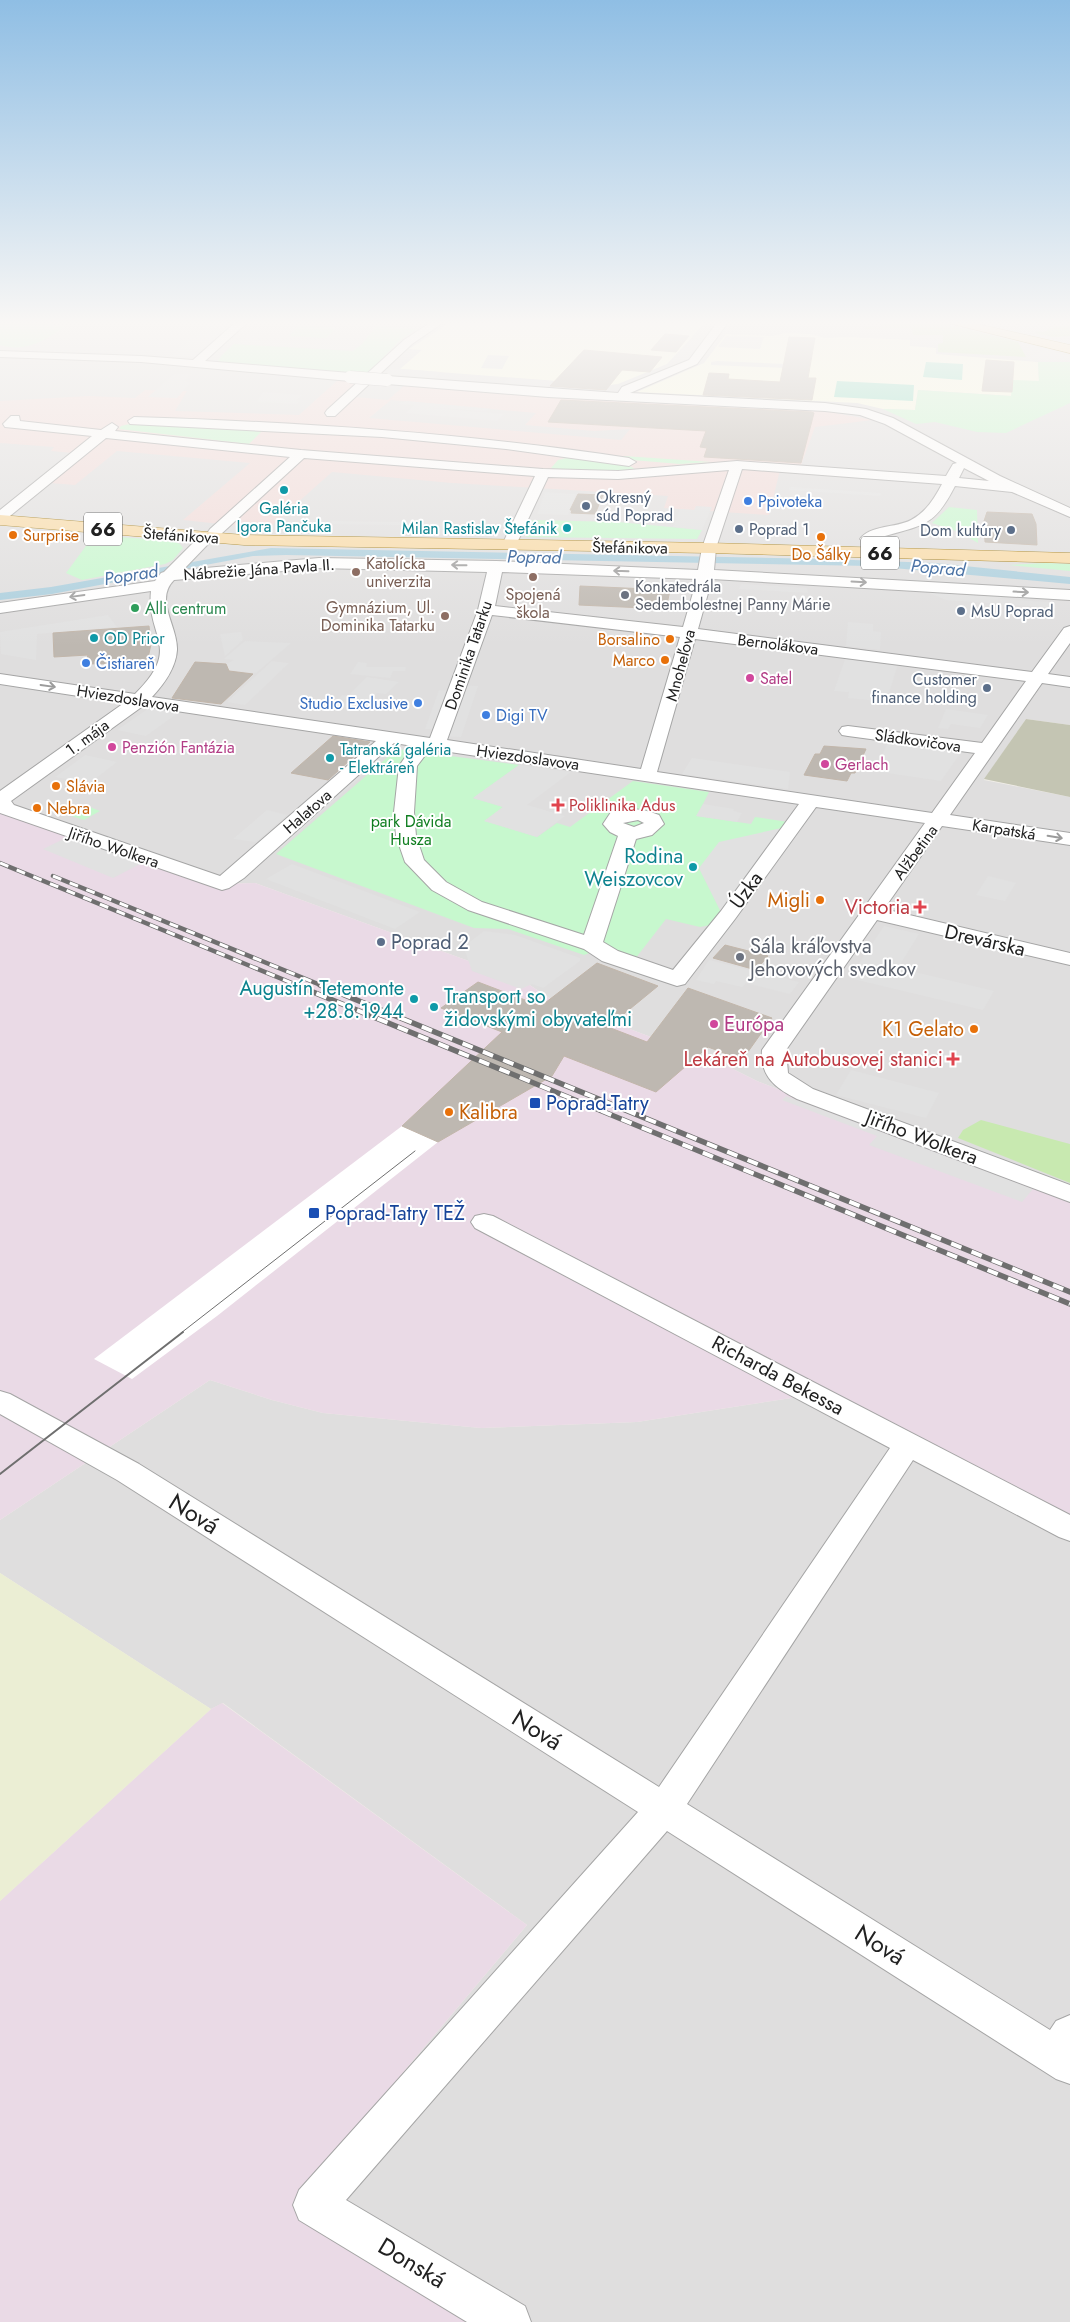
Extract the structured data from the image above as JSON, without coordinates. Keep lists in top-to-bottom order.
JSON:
{
  "streets": {
    "main road": ["66", "Štefánikova"],
    "street": [
      "Nábrežie Jána Pavla II.",
      "Bernolákova",
      "Dominika Tatarku",
      "Mnoheľova",
      "Hviezdoslavova",
      "1. mája",
      "Sládkovičova",
      "Halatova",
      "Karpatská",
      "Jiřího Wolkera",
      "Alžbetina",
      "Úzka",
      "Drevárska",
      "Richarda Bekessa",
      "Nová",
      "Donská"
    ]
  },
  "crossings": [
    ["Štefánikova", "Nábrežie Jána Pavla II."],
    ["Štefánikova", "Mnoheľova"],
    ["Nábrežie Jána Pavla II.", "Dominika Tatarku"],
    ["Nábrežie Jána Pavla II.", "Mnoheľova"],
    ["Nábrežie Jána Pavla II.", "1. mája"],
    ["Bernolákova", "Dominika Tatarku"],
    ["Bernolákova", "Mnoheľova"],
    ["Bernolákova", "Alžbetina"],
    ["Dominika Tatarku", "Mnoheľova"],
    ["Dominika Tatarku", "Hviezdoslavova"],
    ["Dominika Tatarku", "Úzka"],
    ["Hviezdoslavova", "1. mája"],
    ["Hviezdoslavova", "Halatova"],
    ["Hviezdoslavova", "Karpatská"],
    ["Hviezdoslavova", "Alžbetina"],
    ["Hviezdoslavova", "Úzka"],
    ["1. mája", "Jiřího Wolkera"],
    ["Sládkovičova", "Alžbetina"],
    ["Halatova", "Jiřího Wolkera"],
    ["Karpatská", "Alžbetina"],
    ["Jiřího Wolkera", "Alžbetina"],
    ["Alžbetina", "Drevárska"],
    ["Nová", "Donská"]
  ],
  "one_way": ["Karpatská"],
  "water": ["Poprad"],
  "parks": ["park Dávida Husza"],
  "places": {
    "other": [
      "Galéria Igora Pančuka",
      "Ppivoteka",
      "Okresný súd Poprad",
      "Milan Rastislav Štefánik",
      "Poprad 1",
      "Dom kultúry",
      "Surprise",
      "Do Šálky",
      "Katolícka univerzita",
      "Spojená škola",
      "Konkatedrála Sedembolestnej Panny Márie",
      "Alli centrum",
      "MsU Poprad",
      "Gymnázium, Ul. Dominika Tatarku",
      "OD Prior",
      "Borsalino",
      "Marco",
      "Čistiareň",
      "Satel",
      "Customer finance holding",
      "Studio Exclusive",
      "Digi TV",
      "Penzión Fantázia",
      "Tatranská galéria - Elektráreň",
      "Gerlach",
      "Slávia",
      "Nebra",
      "Rodina Weiszovcov",
      "Migli",
      "Poprad 2",
      "Sála kráľovstva Jehovových svedkov",
      "Augustín Tetemonte +28.8.1944",
      "Transport so židovskými obyvateľmi",
      "Európa",
      "K1 Gelato",
      "Kalibra"
    ],
    "health": ["Poliklinika Adus", "Victoria", "Lekáreň na Autobusovej stanici"],
    "transit": ["Poprad-Tatry", "Poprad-Tatry TEŽ"]
  }
}
